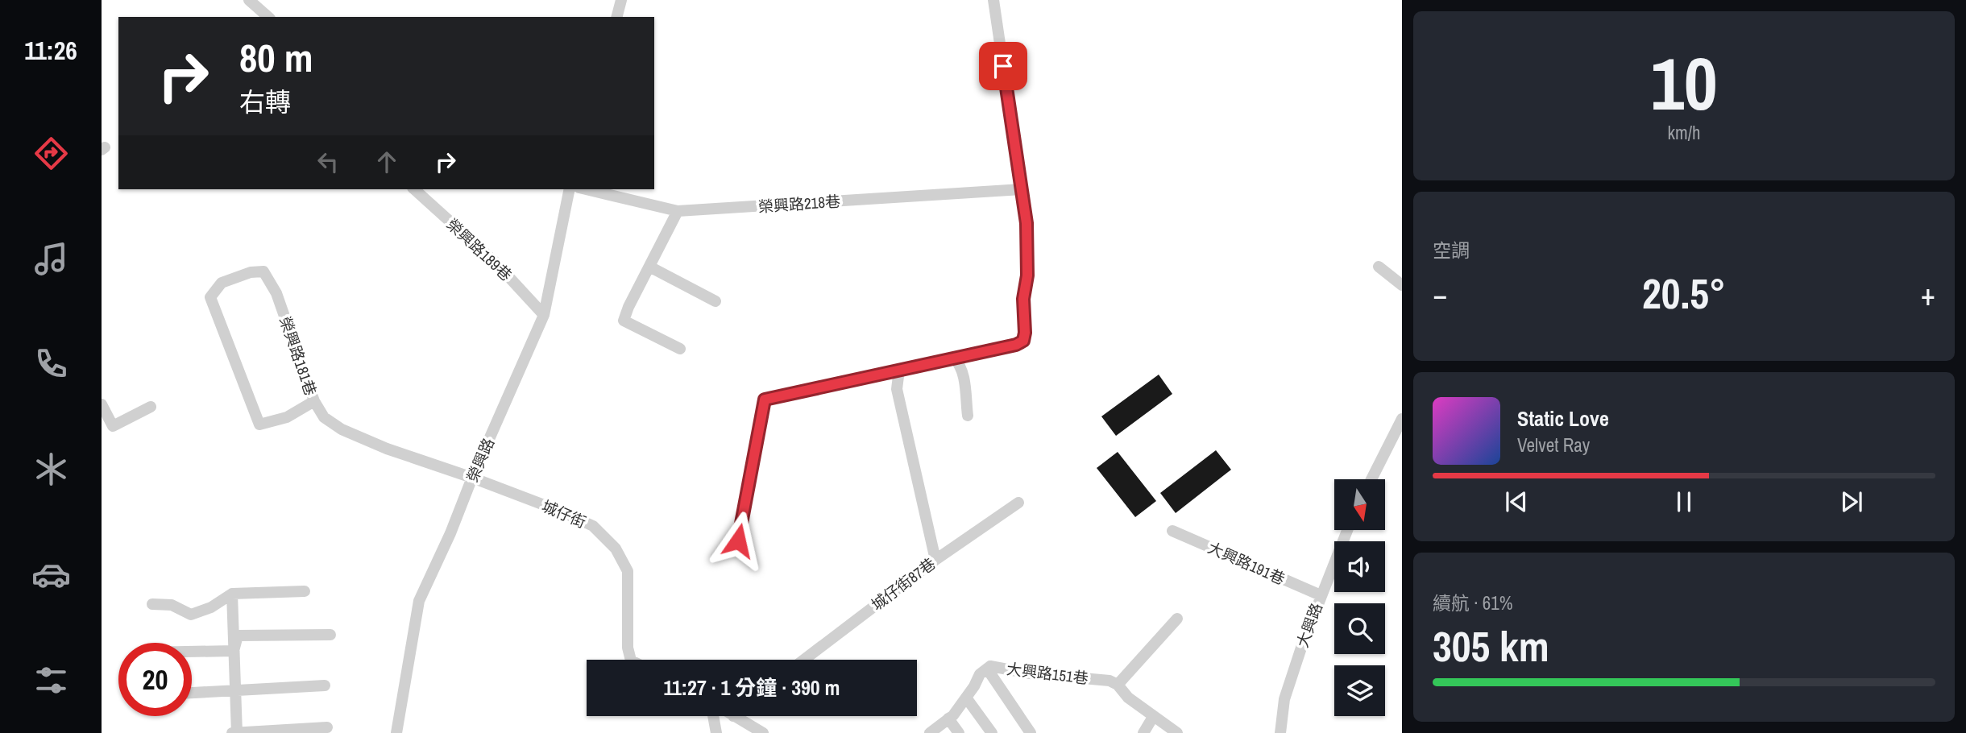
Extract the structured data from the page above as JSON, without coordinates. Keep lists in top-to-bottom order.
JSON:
{
  "streets": {
    "street": [
      "榮興路218巷",
      "榮興路189巷",
      "榮興路181巷",
      "榮興路",
      "城仔街",
      "大興路191巷",
      "城仔街87巷",
      "大興路",
      "大興路151巷"
    ]
  },
  "crossings": [
    ["榮興路189巷", "榮興路"],
    ["榮興路181巷", "榮興路"],
    ["榮興路181巷", "城仔街"],
    ["榮興路", "城仔街"],
    ["大興路191巷", "大興路"]
  ],
  "north": "bottom",
  "page": {
    "tabs": "11:26",
    "tile": [
      ["10", "km/h"],
      "空調",
      ["續航 · 61%", "305 km"]
    ],
    "turn": ["80 m", "右轉"],
    "heat": ["−", "20.5°", "+"],
    "song": ["Static Love", "Velvet Ray"],
    "limit": "20",
    "trip": "11:27 · 1 分鐘 · 390 m"
  }
}
